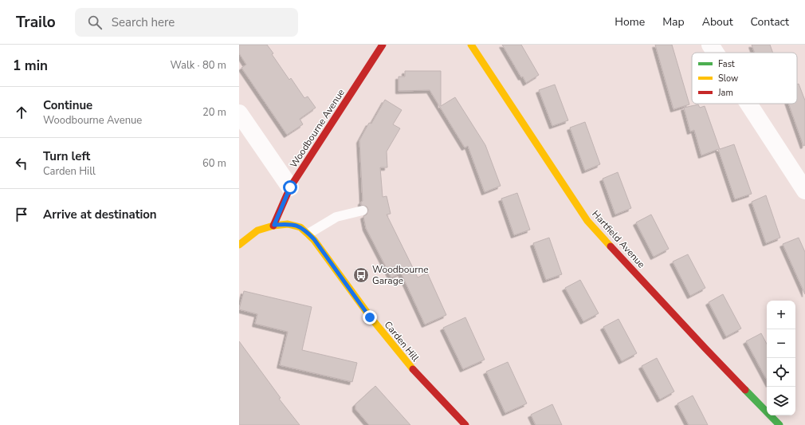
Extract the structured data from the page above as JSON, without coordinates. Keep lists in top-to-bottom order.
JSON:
{
  "streets": {
    "street": ["Woodbourne Avenue", "Hartfield Avenue", "Carden Hill"]
  },
  "crossings": [
    ["Woodbourne Avenue", "Carden Hill"]
  ],
  "places": {
    "bus stop": ["Woodbourne Garage"]
  },
  "legend": ["Fast", "Slow", "Jam"],
  "page": {
    "header": "Trailo",
    "search": "Search here",
    "nav": [
      "Home",
      "Map",
      "About",
      "Contact"
    ],
    "heading": ["1 min", "Walk · 80 m"],
    "list": [
      ["Continue", "Woodbourne Avenue", "20 m"],
      ["Turn left", "Carden Hill", "60 m"],
      "Arrive at destination"
    ],
    "map_buttons": ["+", "−"]
  }
}
